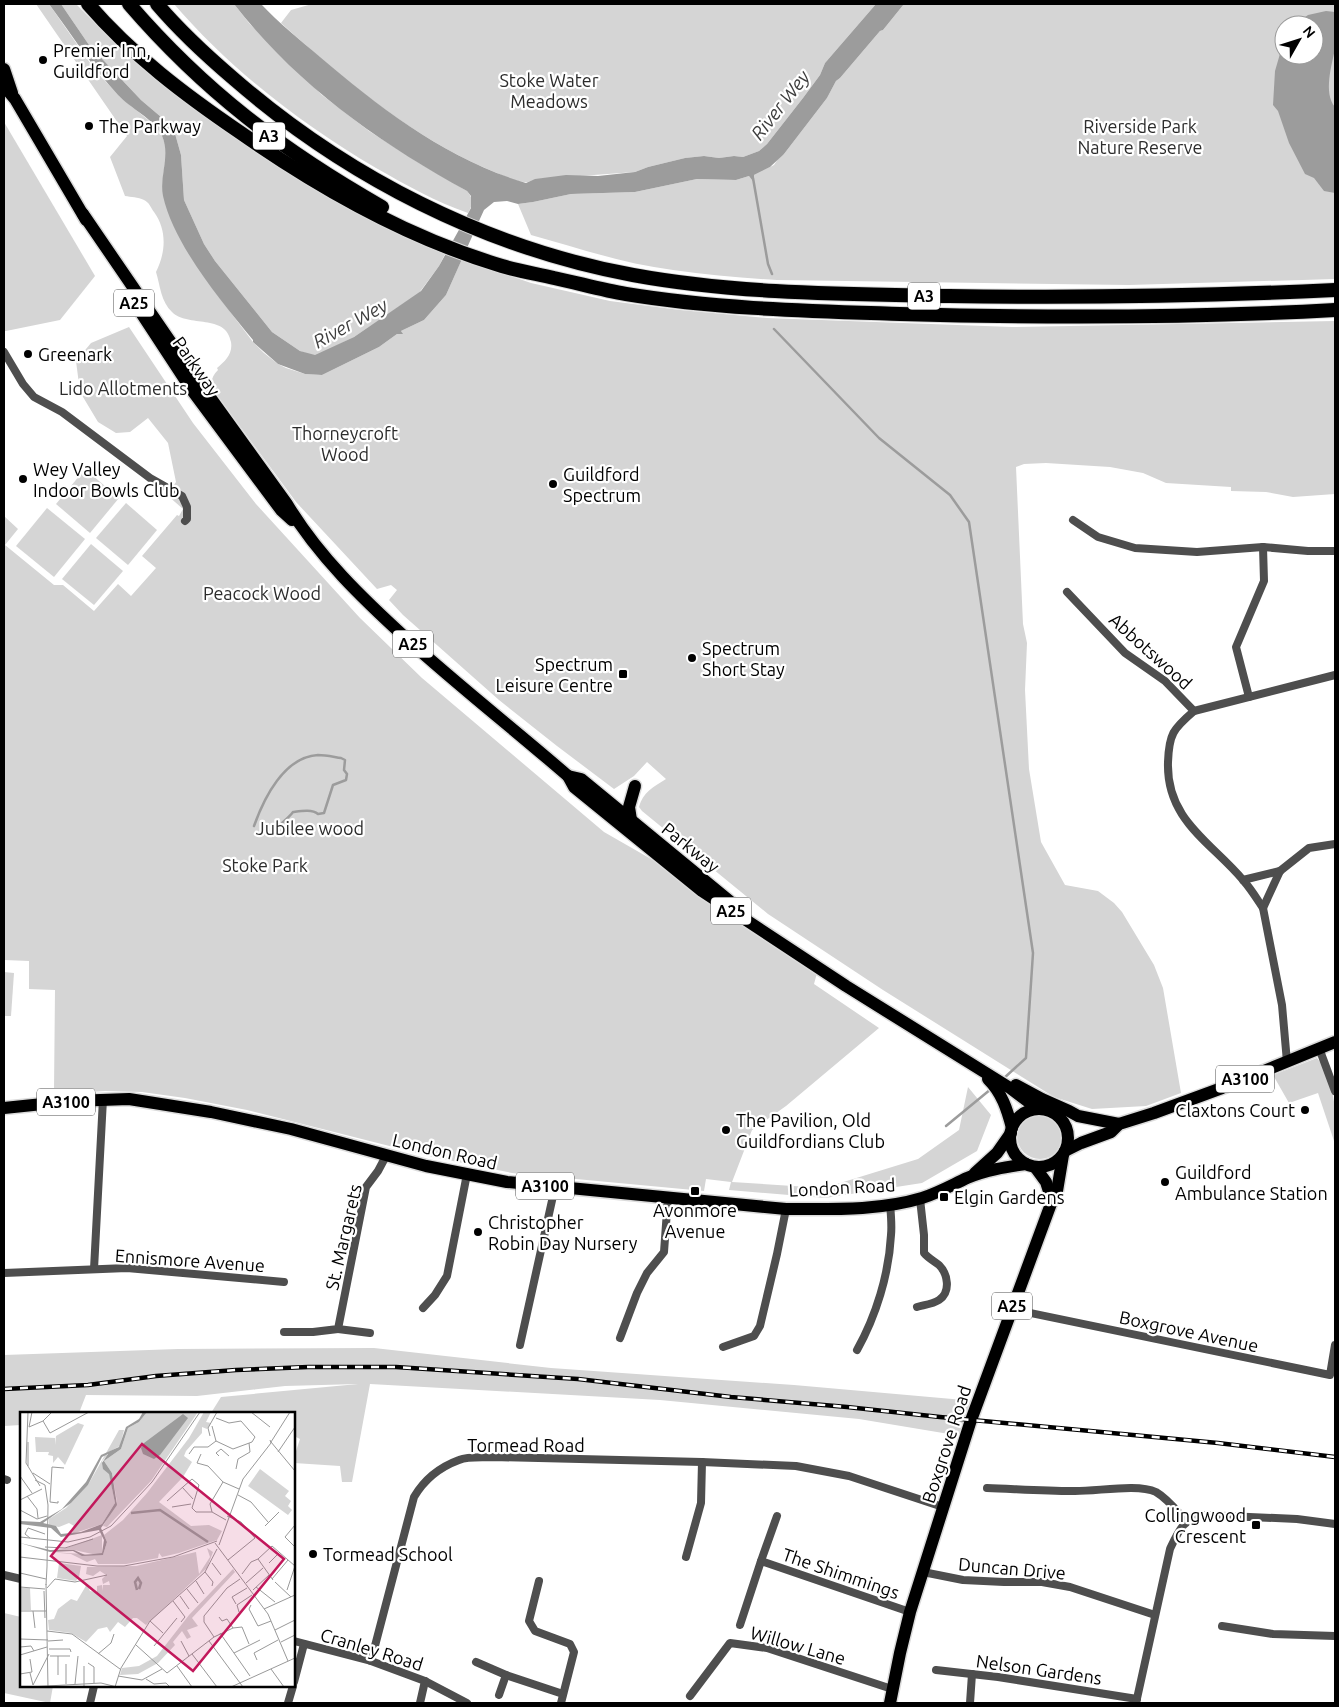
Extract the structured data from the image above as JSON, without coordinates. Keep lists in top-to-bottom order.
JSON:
{
  "streets": {
    "highway": ["A3"],
    "main road": [
      "A25",
      "Parkway",
      "A3100",
      "London Road",
      "Boxgrove Road"
    ],
    "street": [
      "Abbotswood",
      "St. Margarets",
      "Ennismore Avenue",
      "Boxgrove Avenue",
      "Tormead Road",
      "Duncan Drive",
      "The Shimmings",
      "Willow Lane",
      "Cranley Road",
      "Nelson Gardens"
    ]
  },
  "crossings": [
    ["A25", "Parkway"],
    ["A25", "A3100"],
    ["A25", "London Road"],
    ["A25", "Boxgrove Road"],
    ["Parkway", "A3100"],
    ["Abbotswood", "A3100"],
    ["A3100", "London Road"],
    ["London Road", "St. Margarets"],
    ["London Road", "Ennismore Avenue"],
    ["Boxgrove Avenue", "Boxgrove Road"],
    ["Boxgrove Road", "Tormead Road"],
    ["Boxgrove Road", "Duncan Drive"],
    ["Boxgrove Road", "The Shimmings"],
    ["Boxgrove Road", "Willow Lane"],
    ["Tormead Road", "Cranley Road"]
  ],
  "water": ["River Wey"],
  "parks": [
    "Stoke Water Meadows",
    "Riverside Park Nature Reserve",
    "Lido Allotments",
    "Thorneycroft Wood",
    "Peacock Wood",
    "Jubilee wood",
    "Stoke Park"
  ],
  "places": {
    "other": [
      "Premier Inn, Guildford",
      "The Parkway",
      "Greenark",
      "Wey Valley Indoor Bowls Club",
      "Guildford Spectrum",
      "Spectrum Short Stay",
      "Claxtons Court",
      "The Pavilion, Old Guildfordians Club",
      "Guildford Ambulance Station",
      "Christopher Robin Day Nursery",
      "Tormead School"
    ],
    "transit": [
      "Spectrum Leisure Centre",
      "Avonmore Avenue",
      "Elgin Gardens",
      "Collingwood Crescent"
    ]
  },
  "north": "top right"
}
